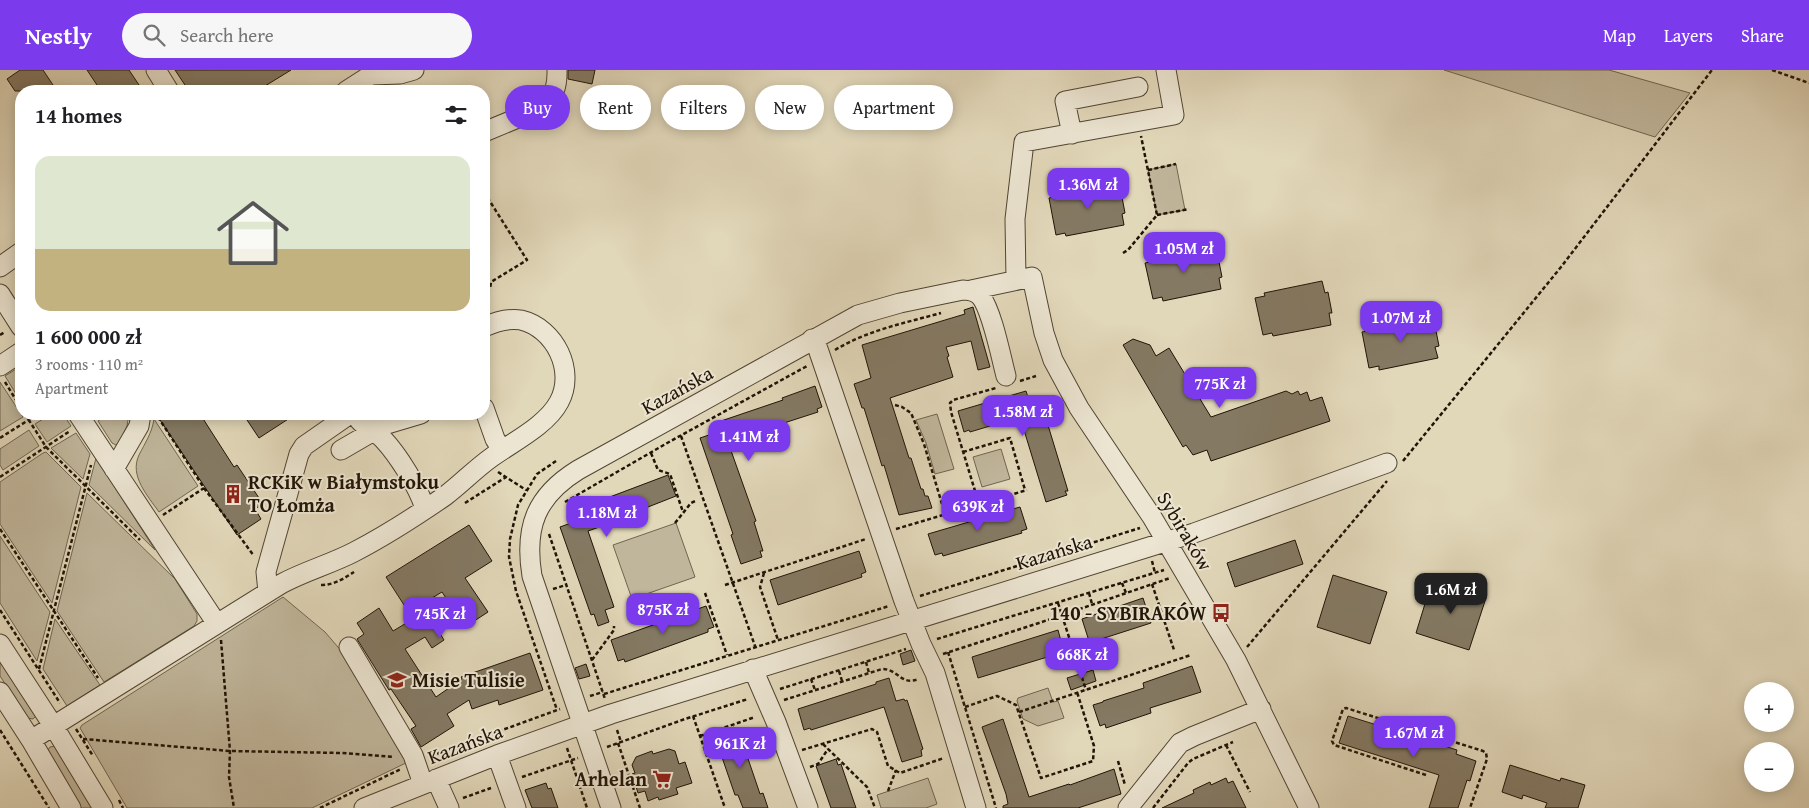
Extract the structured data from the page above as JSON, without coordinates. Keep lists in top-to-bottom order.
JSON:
{
  "streets": {
    "street": ["Kazańska", "Sybiraków"]
  },
  "crossings": [
    ["Kazańska", "Sybiraków"]
  ],
  "places": {
    "building": ["RCKiK w Białymstoku TO Łomża"],
    "bus stop": ["140 - SYBIRAKÓW"],
    "school or university": ["Misie Tulisie"],
    "supermarket": ["Arhelan"]
  },
  "page": {
    "header": "Nestly",
    "search": "Search here",
    "nav": ["Map", "Layers", "Share"],
    "chip": [
      "Buy",
      "Rent",
      "Filters",
      "New",
      "Apartment"
    ],
    "heading": "14 homes",
    "list": [
      {
        "name": "1 600 000 zł",
        "note": "3 rooms · 110 m² · Apartment"
      }
    ],
    "price": [
      "1.36M zł",
      "1.05M zł",
      "1.07M zł",
      "775K zł",
      "1.58M zł",
      "1.41M zł",
      "639K zł",
      "1.18M zł",
      "1.6M zł",
      "875K zł",
      "745K zł",
      "668K zł",
      "1.67M zł",
      "961K zł"
    ],
    "map_buttons": ["+", "−"]
  }
}
